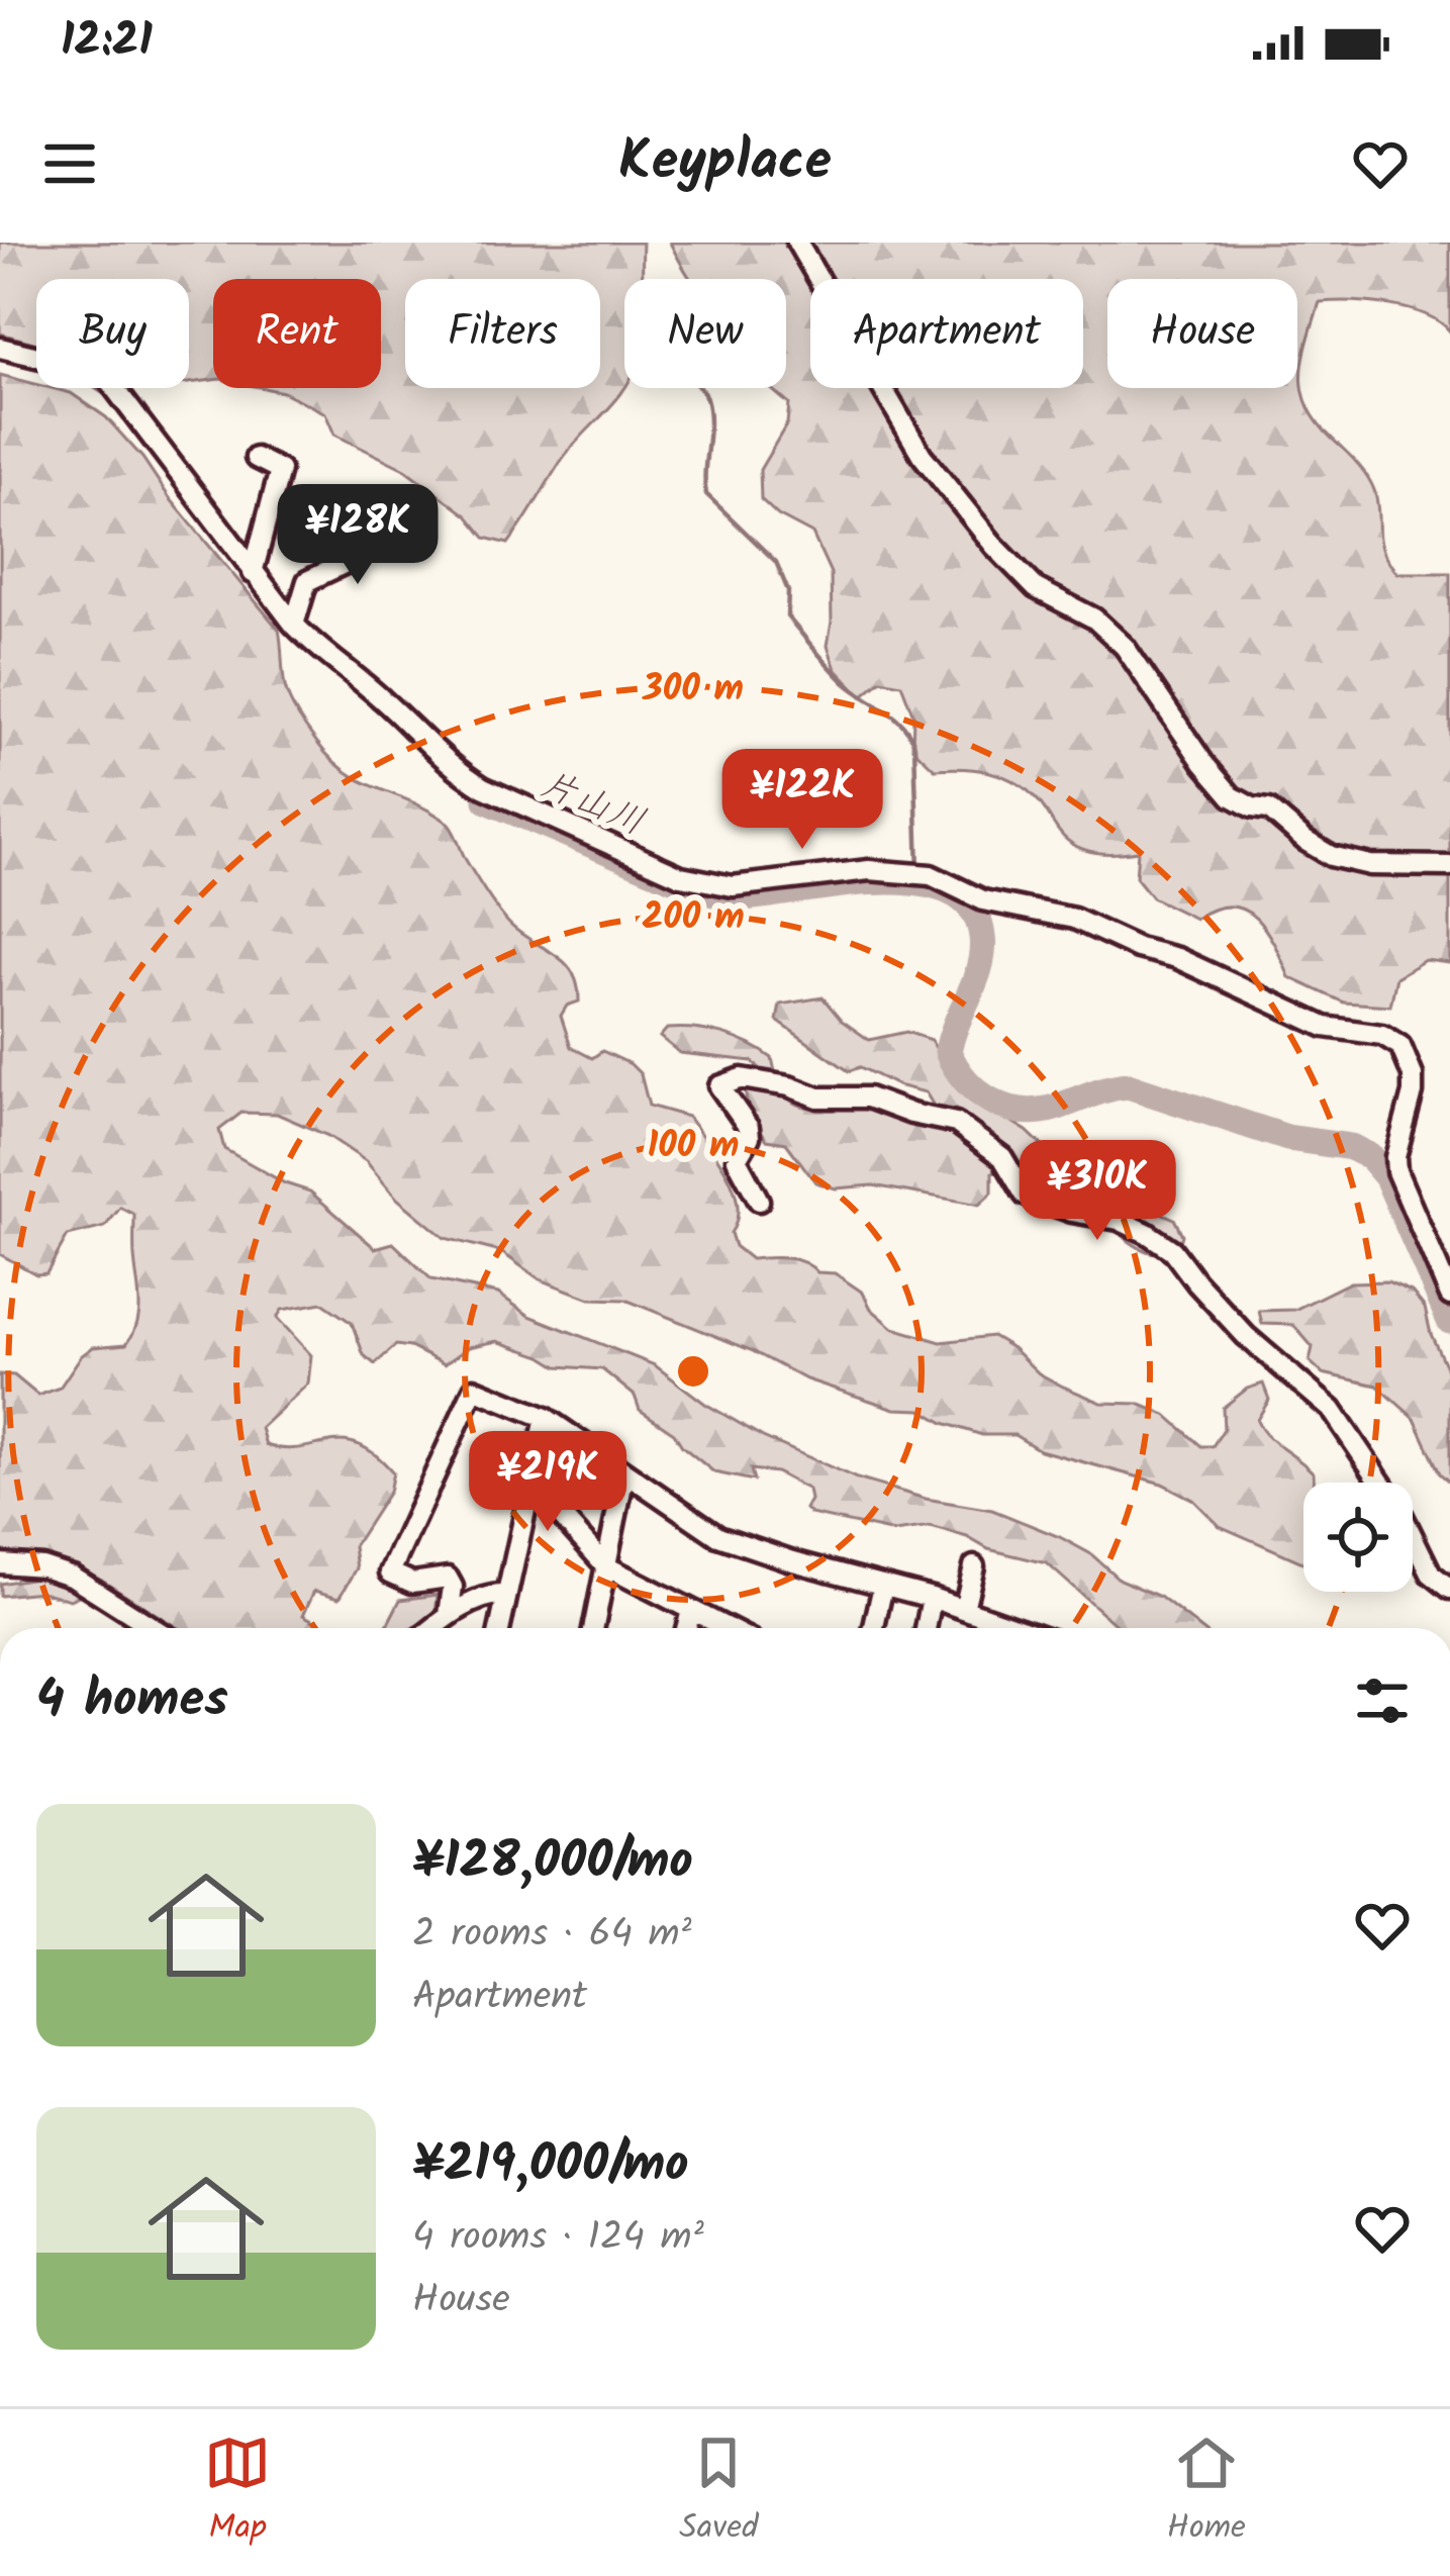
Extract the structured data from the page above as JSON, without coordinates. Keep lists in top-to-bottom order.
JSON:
{
  "water": ["片山川"],
  "page": {
    "status": "12:21",
    "header": "Keyplace",
    "chip": [
      "Buy",
      "Rent",
      "Filters",
      "New",
      "Apartment",
      "House"
    ],
    "price": [
      "¥128K",
      "¥122K",
      "¥310K",
      "¥219K"
    ],
    "heading": "4 homes",
    "list": [
      {
        "name": "¥128,000/mo",
        "note": "2 rooms · 64 m² · Apartment"
      },
      {
        "name": "¥219,000/mo",
        "note": "4 rooms · 124 m² · House"
      }
    ],
    "tabs": ["Map", "Saved", "Home"]
  },
  "rings": ["300 m", "200 m", "100 m"]
}
